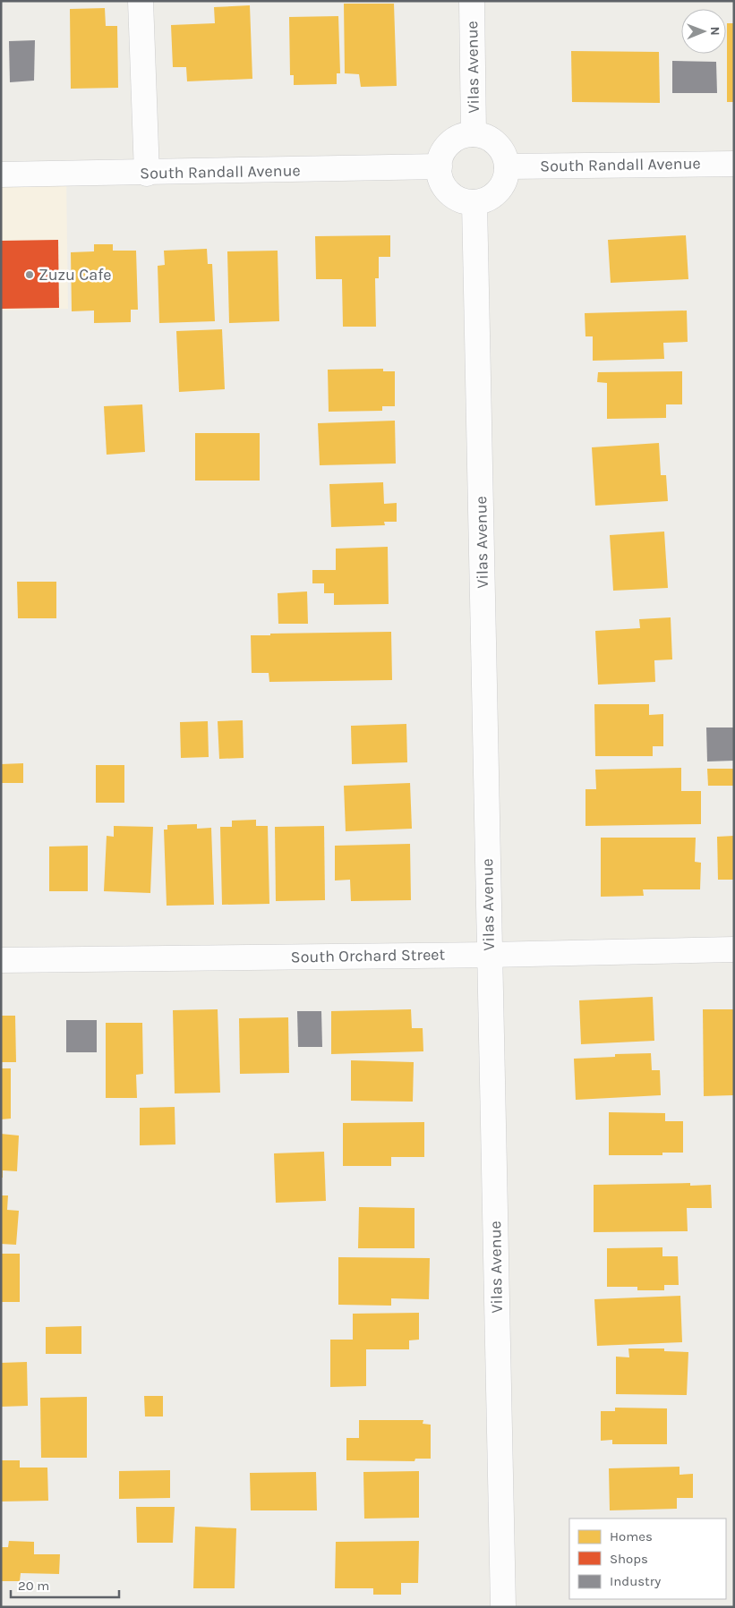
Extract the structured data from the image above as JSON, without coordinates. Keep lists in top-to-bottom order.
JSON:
{
  "streets": {
    "street": ["Vilas Avenue", "South Randall Avenue", "South Orchard Street"]
  },
  "crossings": [
    ["Vilas Avenue", "South Randall Avenue"],
    ["Vilas Avenue", "South Orchard Street"]
  ],
  "places": ["Zuzu Cafe"],
  "legend": ["Homes", "Shops", "Industry"],
  "scale_bar": "20 m",
  "north": "right"
}
